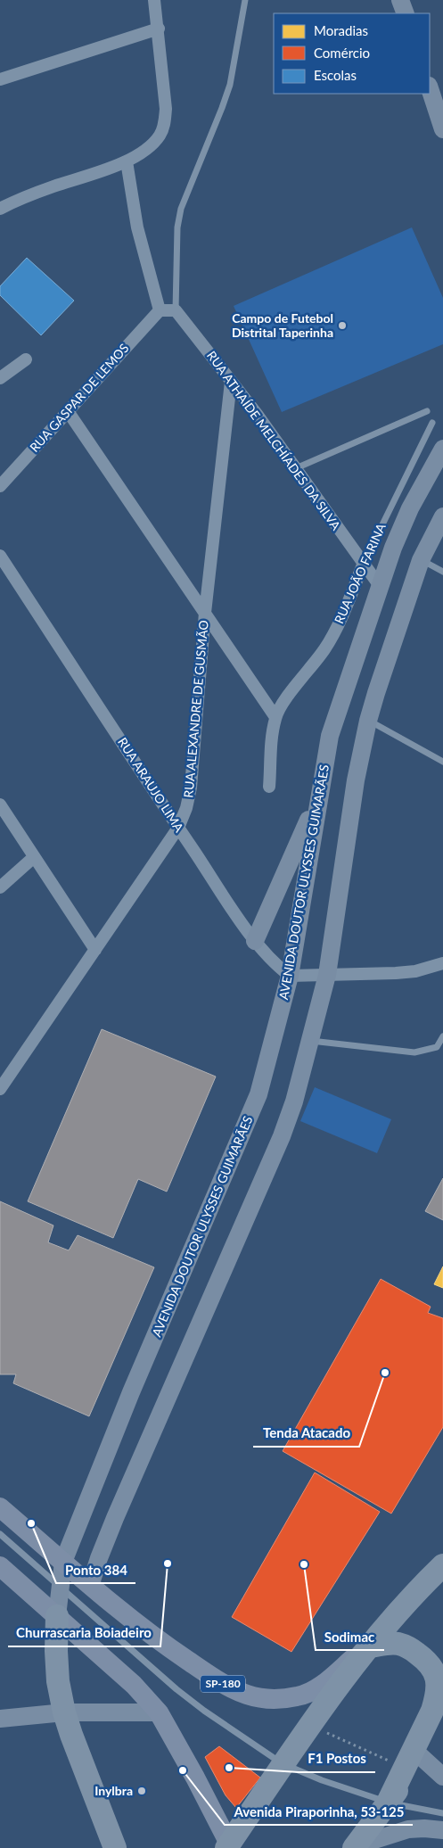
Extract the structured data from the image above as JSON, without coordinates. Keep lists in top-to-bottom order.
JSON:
{
  "streets": {
    "main road": ["AVENIDA DOUTOR ULYSSES GUIMARÃES", "SP-180"],
    "street": [
      "RUA GASPAR DE LEMOS",
      "RUA ATHAÍDE MELCHÍADES DA SILVA",
      "RUA JOÃO FARINA",
      "RUA ALEXANDRE DE GUSMÃO",
      "RUA ARAUJO LIMA"
    ]
  },
  "crossings": [
    ["RUA ATHAÍDE MELCHÍADES DA SILVA", "RUA JOÃO FARINA"],
    ["RUA ATHAÍDE MELCHÍADES DA SILVA", "RUA ALEXANDRE DE GUSMÃO"],
    ["RUA ATHAÍDE MELCHÍADES DA SILVA", "AVENIDA DOUTOR ULYSSES GUIMARÃES"],
    ["RUA ALEXANDRE DE GUSMÃO", "RUA ARAUJO LIMA"],
    ["RUA ARAUJO LIMA", "AVENIDA DOUTOR ULYSSES GUIMARÃES"],
    ["AVENIDA DOUTOR ULYSSES GUIMARÃES", "SP-180"]
  ],
  "places": [
    "Campo de Futebol Distrital Taperinha",
    "Tenda Atacado",
    "Ponto 384",
    "Churrascaria Boiadeiro",
    "Sodimac",
    "F1 Postos",
    "Avenida Piraporinha, 53-125",
    "Inylbra"
  ],
  "legend": ["Moradias", "Comércio", "Escolas"]
}
